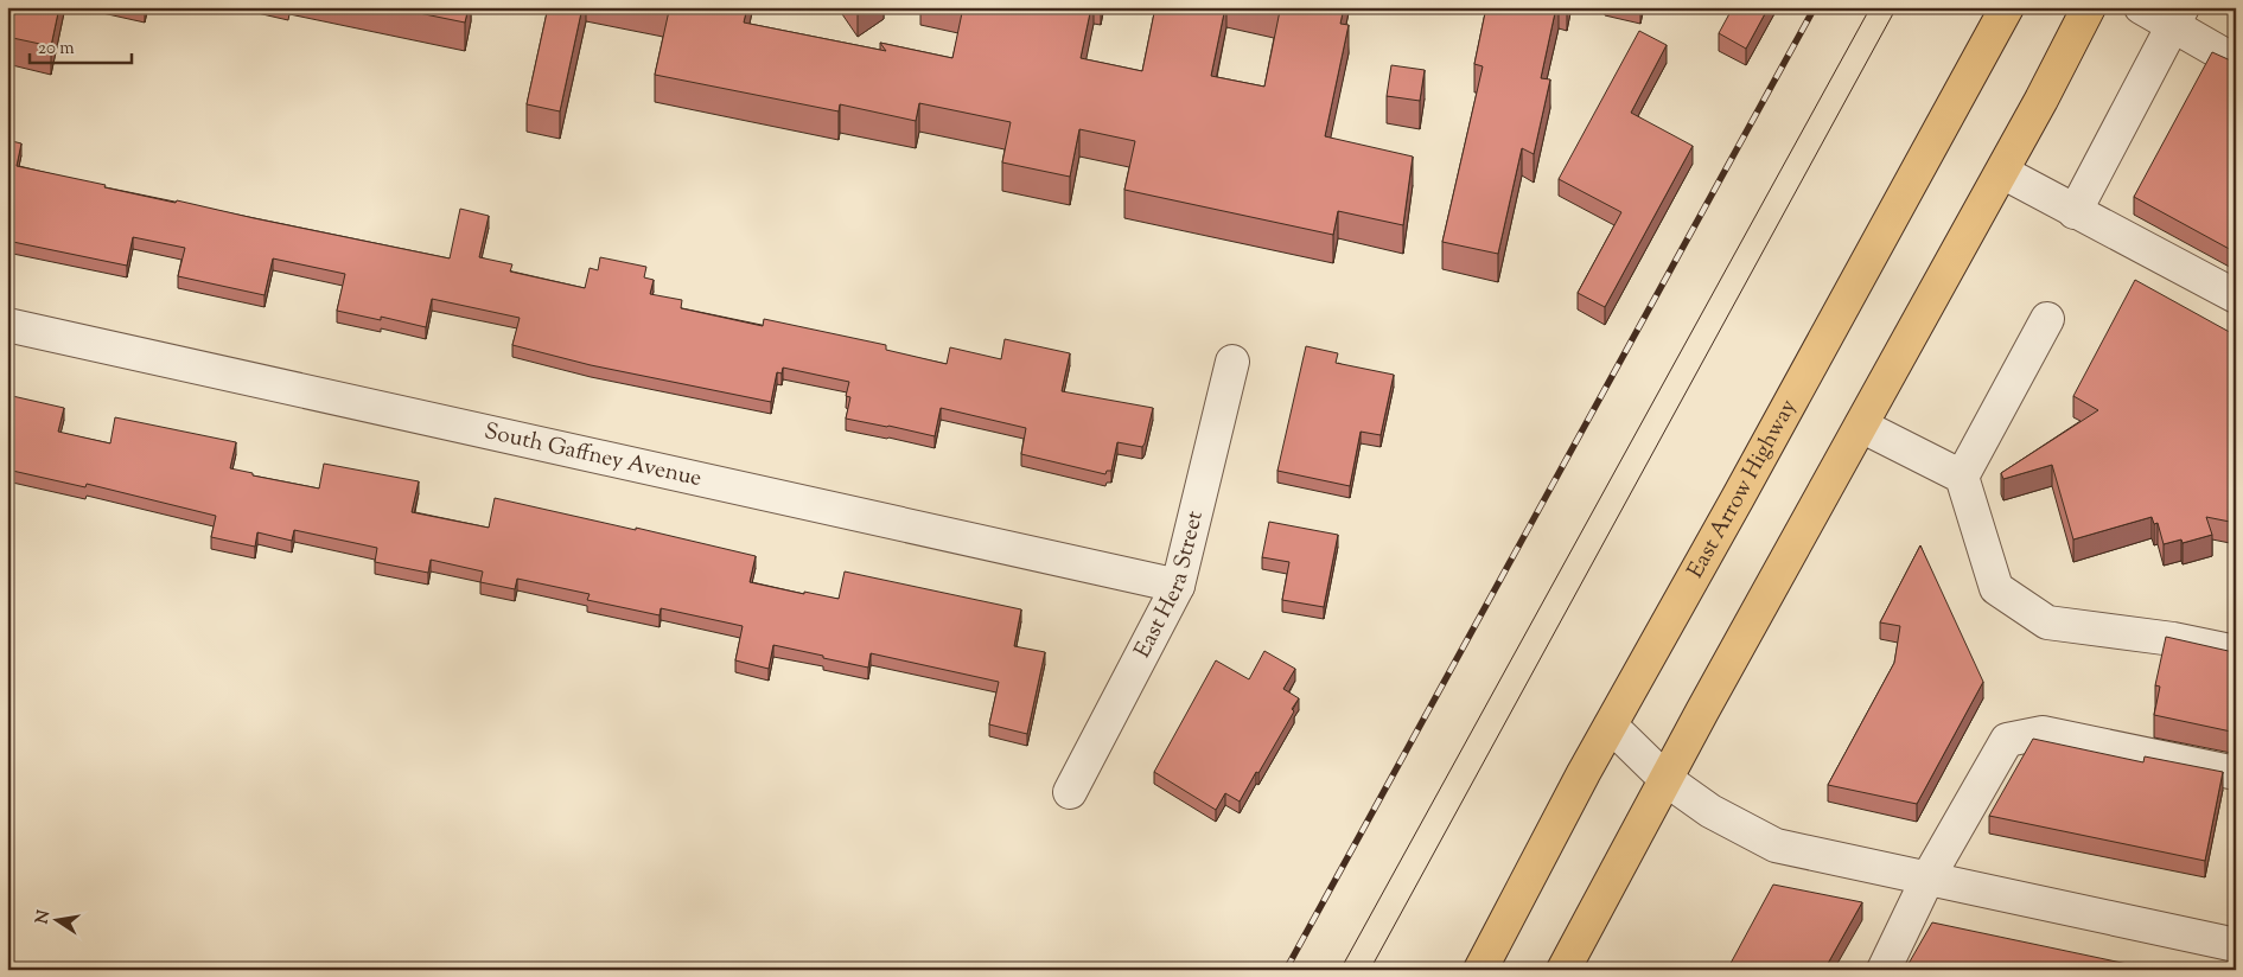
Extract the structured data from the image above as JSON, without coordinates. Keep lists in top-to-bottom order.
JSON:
{
  "streets": {
    "main road": ["East Arrow Highway"],
    "street": ["South Gaffney Avenue", "East Hera Street"]
  },
  "crossings": [
    ["South Gaffney Avenue", "East Hera Street"]
  ],
  "scale_bar": "20 m",
  "north": "left"
}
